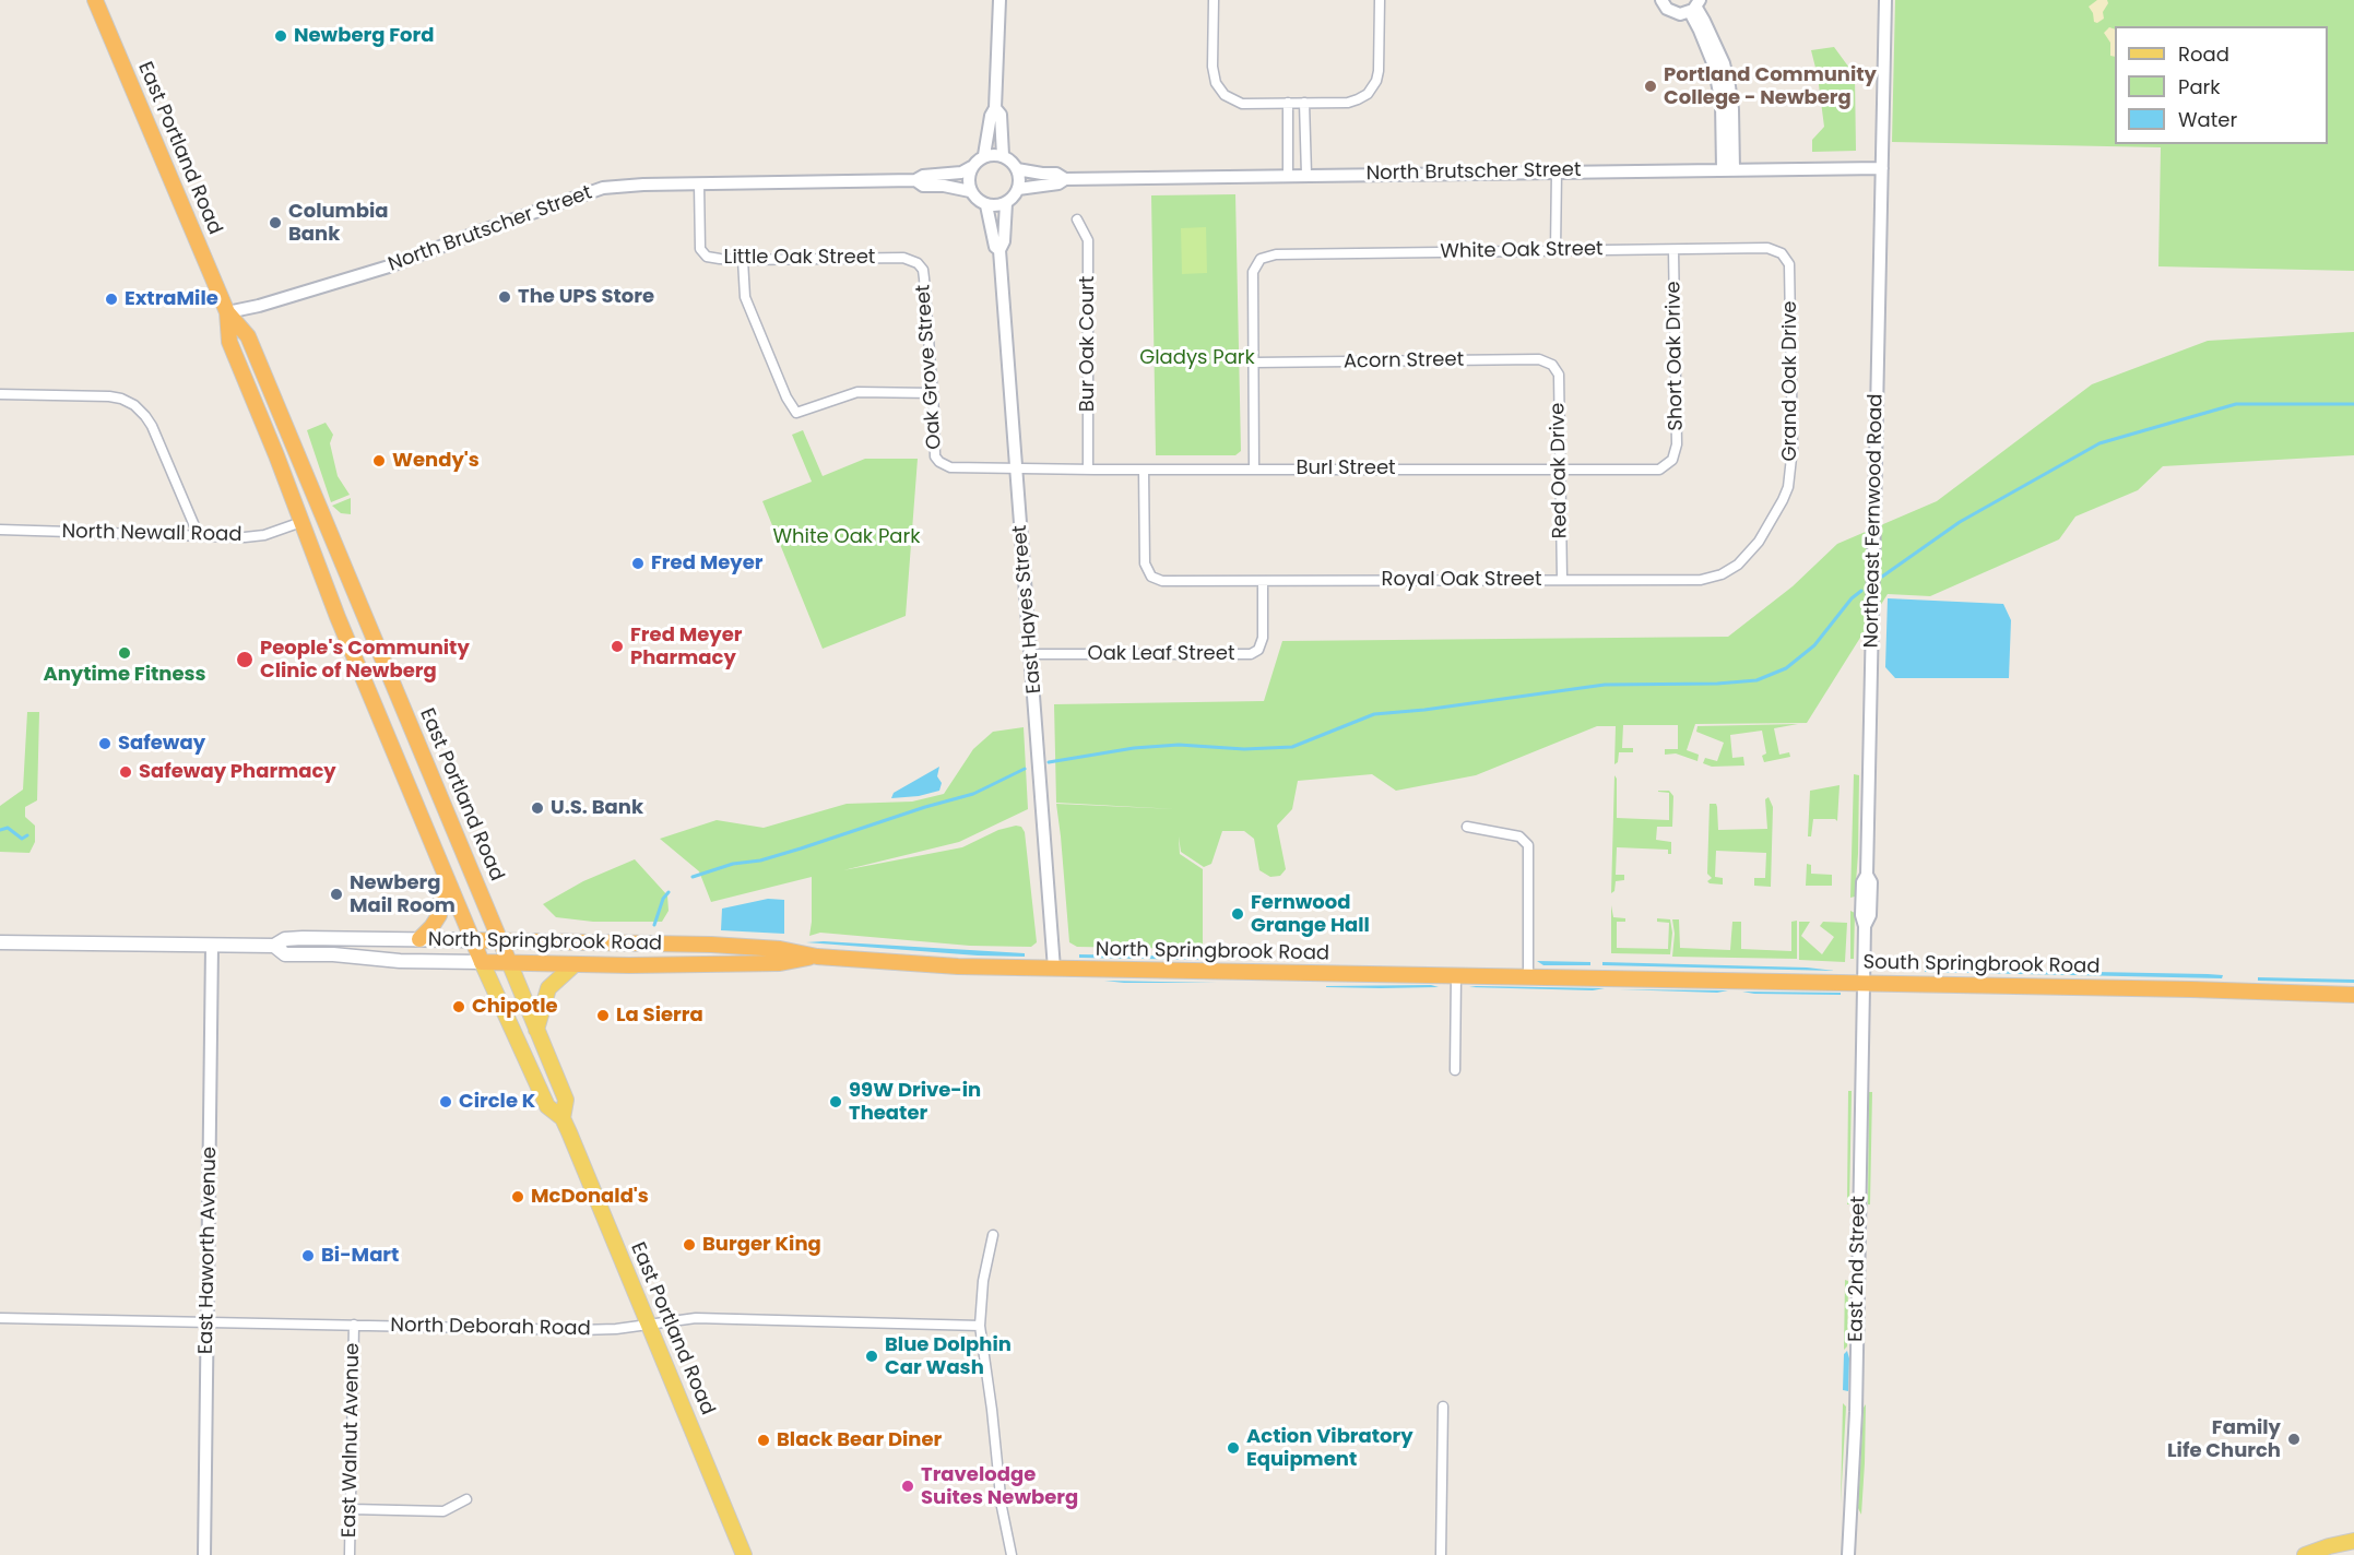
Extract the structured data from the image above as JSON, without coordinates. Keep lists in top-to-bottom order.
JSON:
{
  "streets": {
    "highway": ["East Portland Road", "North Springbrook Road", "South Springbrook Road"],
    "street": [
      "North Brutscher Street",
      "White Oak Street",
      "Little Oak Street",
      "Bur Oak Court",
      "Short Oak Drive",
      "Acorn Street",
      "Oak Grove Street",
      "Grand Oak Drive",
      "Burl Street",
      "Red Oak Drive",
      "Northeast Fernwood Road",
      "North Newall Road",
      "Royal Oak Street",
      "East Hayes Street",
      "Oak Leaf Street",
      "East Haworth Avenue",
      "East 2nd Street",
      "North Deborah Road",
      "East Walnut Avenue"
    ]
  },
  "crossings": [
    ["East Portland Road", "North Brutscher Street"],
    ["East Portland Road", "North Newall Road"],
    ["East Portland Road", "North Springbrook Road"],
    ["East Portland Road", "North Deborah Road"],
    ["North Brutscher Street", "Little Oak Street"],
    ["North Brutscher Street", "Northeast Fernwood Road"],
    ["North Brutscher Street", "East Hayes Street"],
    ["White Oak Street", "Short Oak Drive"],
    ["White Oak Street", "Acorn Street"],
    ["White Oak Street", "Grand Oak Drive"],
    ["Little Oak Street", "Oak Grove Street"],
    ["Bur Oak Court", "Burl Street"],
    ["Short Oak Drive", "Burl Street"],
    ["Acorn Street", "Red Oak Drive"],
    ["Oak Grove Street", "Burl Street"],
    ["Oak Grove Street", "East Hayes Street"],
    ["Grand Oak Drive", "Royal Oak Street"],
    ["Burl Street", "Red Oak Drive"],
    ["Burl Street", "Royal Oak Street"],
    ["Burl Street", "East Hayes Street"],
    ["Red Oak Drive", "Royal Oak Street"],
    ["Northeast Fernwood Road", "South Springbrook Road"],
    ["Northeast Fernwood Road", "East 2nd Street"],
    ["Royal Oak Street", "Oak Leaf Street"],
    ["East Hayes Street", "Oak Leaf Street"],
    ["East Hayes Street", "North Springbrook Road"],
    ["North Springbrook Road", "South Springbrook Road"],
    ["North Springbrook Road", "East Haworth Avenue"],
    ["South Springbrook Road", "East 2nd Street"],
    ["East Haworth Avenue", "North Deborah Road"],
    ["North Deborah Road", "East Walnut Avenue"]
  ],
  "parks": ["Gladys Park", "White Oak Park"],
  "places": [
    "Newberg Ford",
    "Portland Community College - Newberg",
    "Columbia Bank",
    "The UPS Store",
    "ExtraMile",
    "Wendy's",
    "Fred Meyer",
    "Fred Meyer Pharmacy",
    "Anytime Fitness",
    "People's Community Clinic of Newberg",
    "Safeway",
    "Safeway Pharmacy",
    "U.S. Bank",
    "Newberg Mail Room",
    "Fernwood Grange Hall",
    "Chipotle",
    "La Sierra",
    "Circle K",
    "99W Drive-in Theater",
    "McDonald's",
    "Burger King",
    "Bi-Mart",
    "Blue Dolphin Car Wash",
    "Family Life Church",
    "Black Bear Diner",
    "Action Vibratory Equipment",
    "Travelodge Suites Newberg"
  ],
  "legend": ["Road", "Park", "Water"]
}
